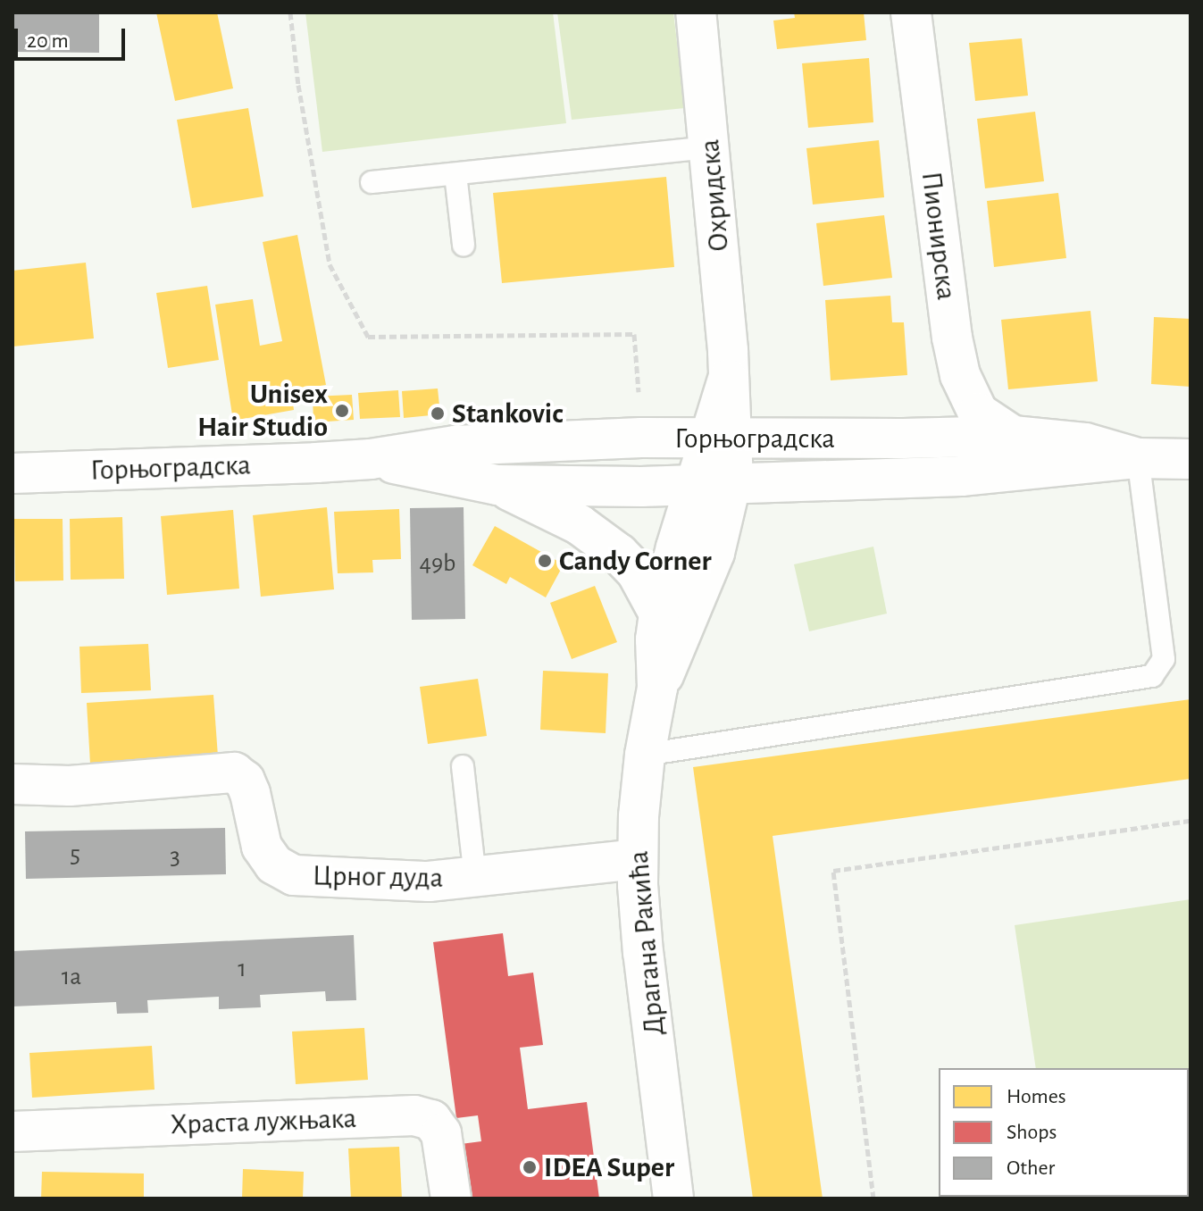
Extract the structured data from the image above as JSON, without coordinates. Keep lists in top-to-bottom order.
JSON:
{
  "streets": {
    "street": [
      "Охридска",
      "Пионирска",
      "Горњоградска",
      "Црног дуда",
      "Драгана Ракића",
      "Храста лужњака"
    ]
  },
  "crossings": [
    ["Охридска", "Драгана Ракића"],
    ["Пионирска", "Горњоградска"],
    ["Горњоградска", "Драгана Ракића"],
    ["Црног дуда", "Драгана Ракића"]
  ],
  "places": [
    "Unisex Hair Studio",
    "Stankovic",
    "Candy Corner",
    "IDEA Super"
  ],
  "house_numbers": [
    "49b",
    "5",
    "3",
    "1",
    "1a"
  ],
  "legend": ["Homes", "Shops", "Other"],
  "scale_bar": "20 m"
}
